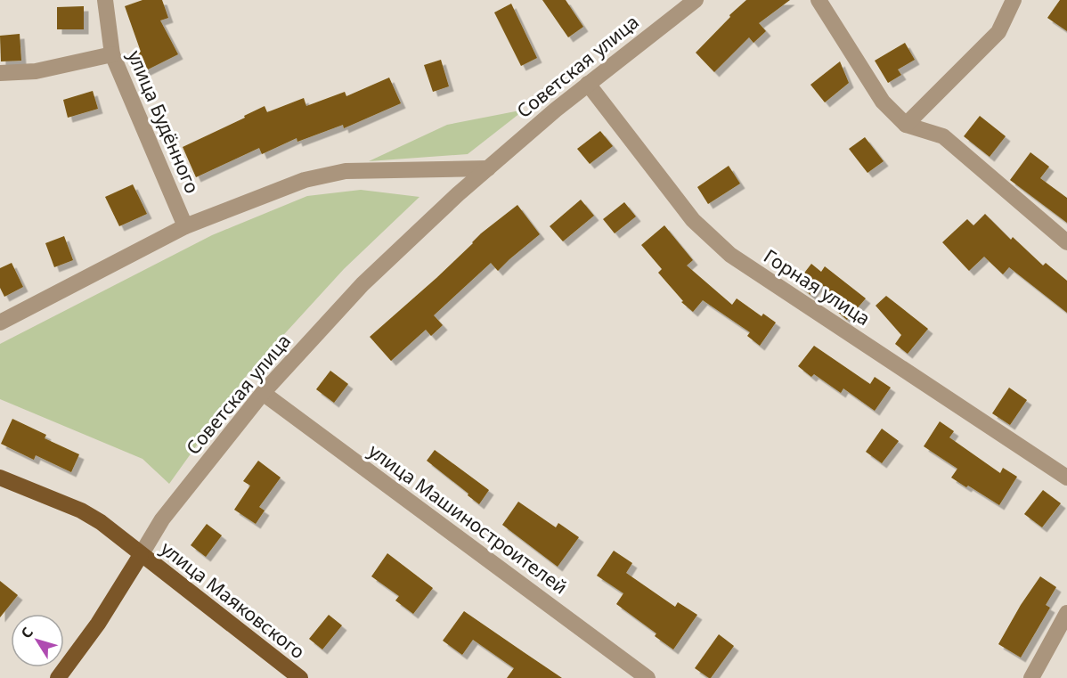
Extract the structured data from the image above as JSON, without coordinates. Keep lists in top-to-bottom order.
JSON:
{
  "streets": {
    "main road": ["Советская улица", "улица Маяковского"],
    "street": ["улица Будённого", "Горная улица", "улица Машиностроителей"]
  },
  "crossings": [
    ["Советская улица", "Горная улица"],
    ["Советская улица", "улица Машиностроителей"],
    ["Советская улица", "улица Маяковского"]
  ],
  "north": "top left"
}
